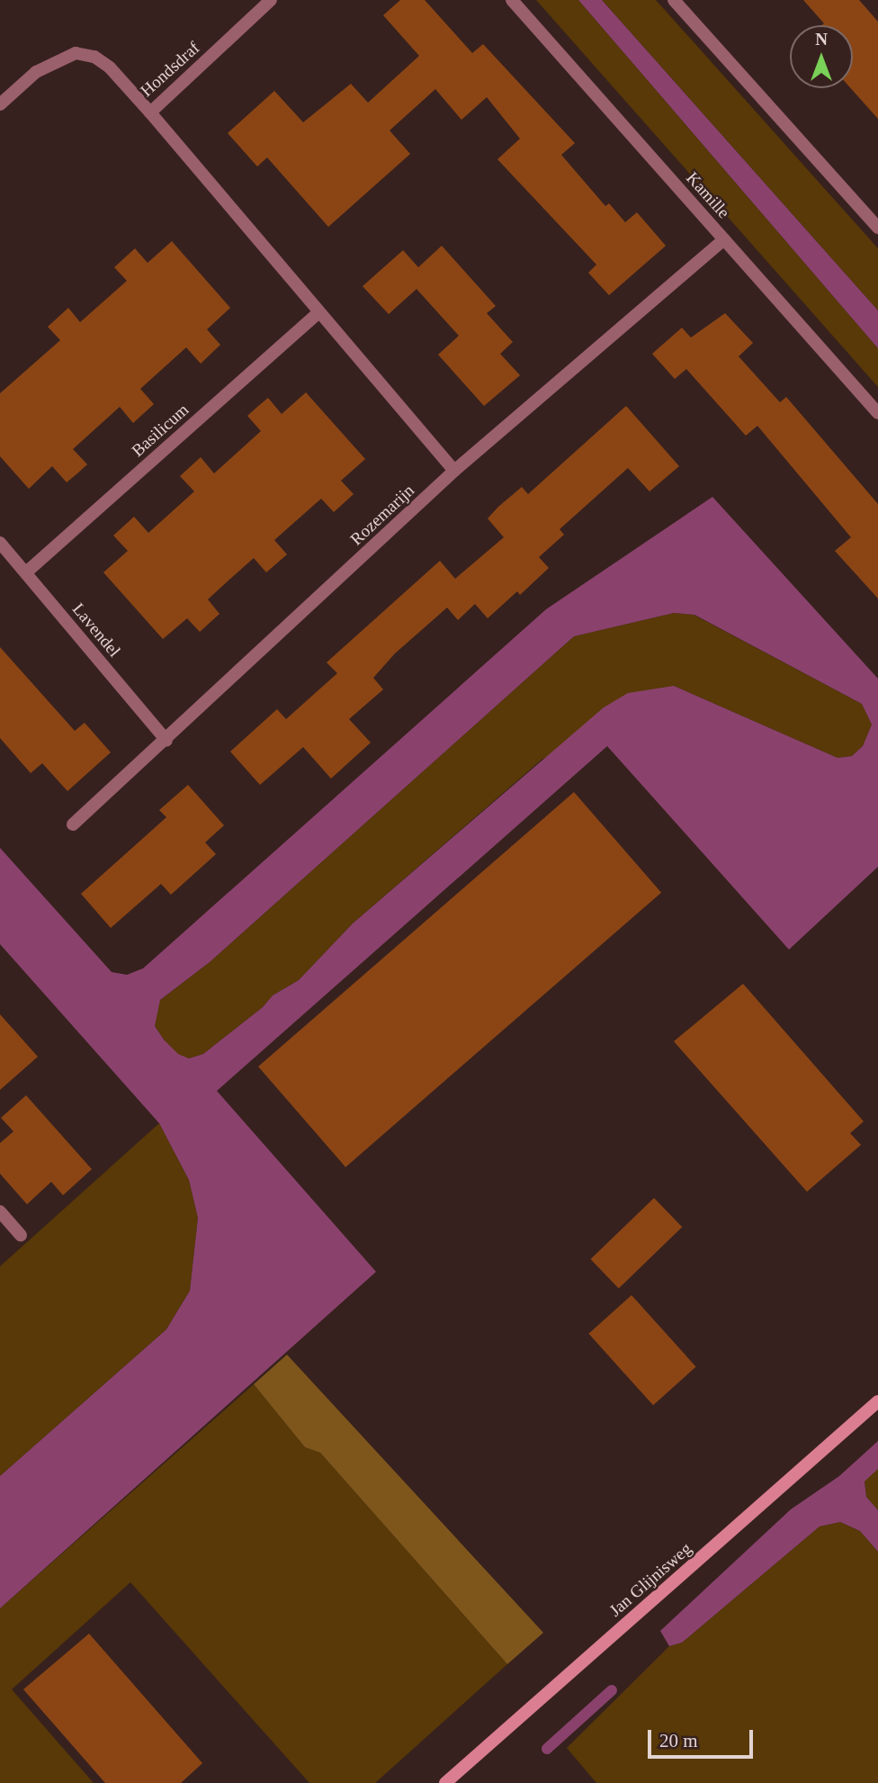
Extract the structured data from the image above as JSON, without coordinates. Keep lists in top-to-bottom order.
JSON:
{
  "streets": {
    "street": [
      "Hondsdraf",
      "Kamille",
      "Basilicum",
      "Rozemarijn",
      "Lavendel",
      "Jan Glijnisweg"
    ]
  },
  "crossings": [
    ["Kamille", "Rozemarijn"],
    ["Basilicum", "Lavendel"],
    ["Rozemarijn", "Lavendel"]
  ],
  "scale_bar": "20 m",
  "north": "top"
}
